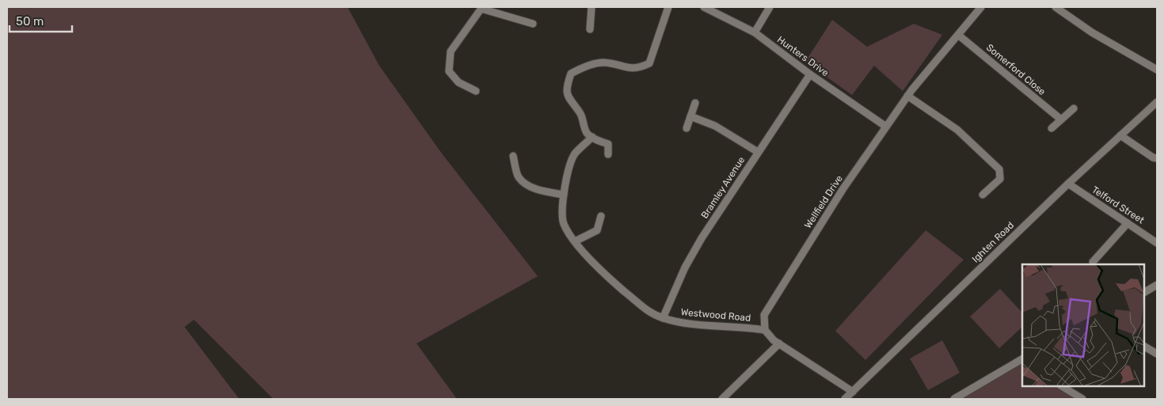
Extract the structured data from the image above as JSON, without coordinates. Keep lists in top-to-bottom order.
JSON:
{
  "streets": {
    "street": [
      "Hunters Drive",
      "Somerford Close",
      "Bramley Avenue",
      "Wellfield Drive",
      "Telford Street",
      "Ighten Road",
      "Westwood Road"
    ]
  },
  "crossings": [
    ["Hunters Drive", "Bramley Avenue"],
    ["Hunters Drive", "Wellfield Drive"],
    ["Somerford Close", "Wellfield Drive"],
    ["Bramley Avenue", "Westwood Road"],
    ["Wellfield Drive", "Westwood Road"],
    ["Telford Street", "Ighten Road"]
  ],
  "scale_bar": "50 m"
}
